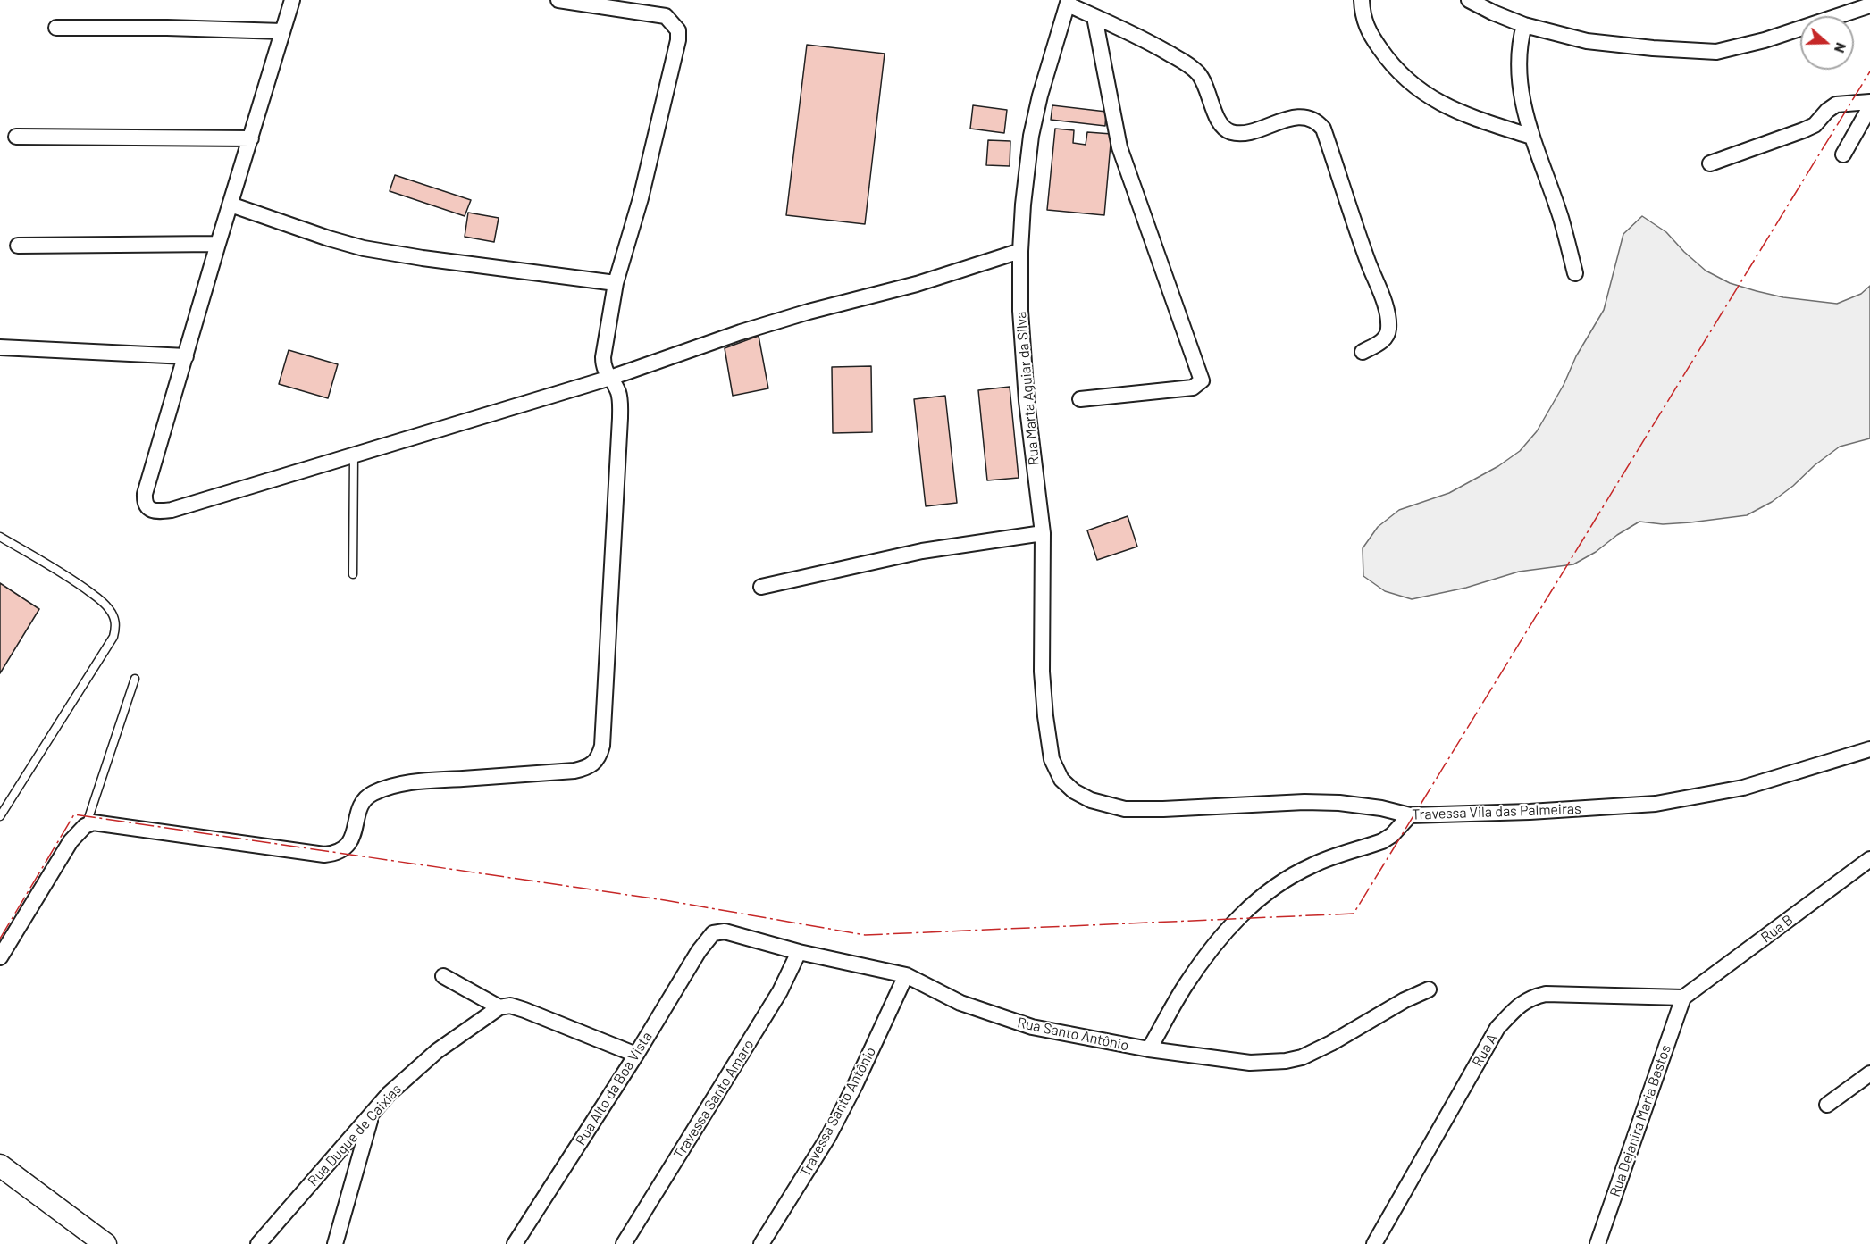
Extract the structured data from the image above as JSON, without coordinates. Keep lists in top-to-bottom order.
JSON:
{
  "streets": {
    "street": [
      "Rua Marta Aguiar da Silva",
      "Travessa Vila das Palmeiras",
      "Rua B",
      "Rua Santo Antônio",
      "Rua A",
      "Rua Alto da Boa Vista",
      "Travessa Santo Amaro",
      "Travessa Santo Antônio",
      "Rua Dejanira Maria Bastos",
      "Rua Duque de Caixias"
    ]
  },
  "crossings": [
    ["Rua Marta Aguiar da Silva", "Travessa Vila das Palmeiras"],
    ["Rua B", "Rua A"],
    ["Rua B", "Rua Dejanira Maria Bastos"],
    ["Rua Santo Antônio", "Rua Alto da Boa Vista"],
    ["Rua Santo Antônio", "Travessa Santo Amaro"],
    ["Rua Santo Antônio", "Travessa Santo Antônio"],
    ["Rua A", "Rua Dejanira Maria Bastos"]
  ],
  "north": "right"
}
